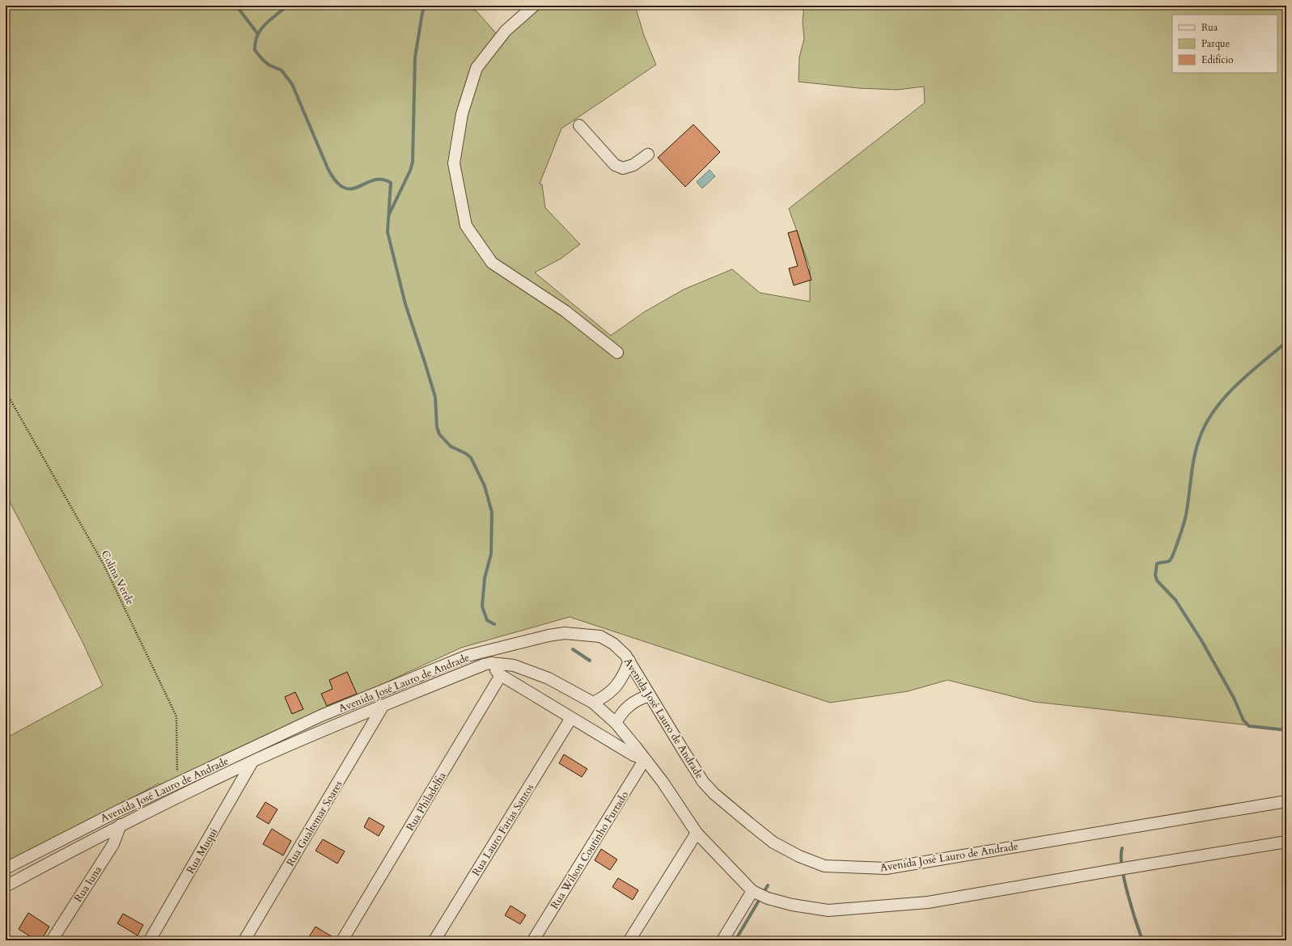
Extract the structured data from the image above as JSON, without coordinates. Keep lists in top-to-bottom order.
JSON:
{
  "streets": {
    "street": [
      "Avenida José Lauro de Andrade",
      "Rua Philadelfia",
      "Rua Gualtemar Soares",
      "Rua Lauro Farias Santos",
      "Rua Wilson Coutinho Furtado",
      "Rua Muqui",
      "Rua Iuna"
    ],
    "path": ["Colina Verde"]
  },
  "crossings": [
    ["Colina Verde", "Avenida José Lauro de Andrade"],
    ["Avenida José Lauro de Andrade", "Rua Gualtemar Soares"],
    ["Avenida José Lauro de Andrade", "Rua Wilson Coutinho Furtado"],
    ["Avenida José Lauro de Andrade", "Rua Muqui"],
    ["Avenida José Lauro de Andrade", "Rua Iuna"]
  ],
  "legend": ["Rua", "Parque", "Edifício"]
}
